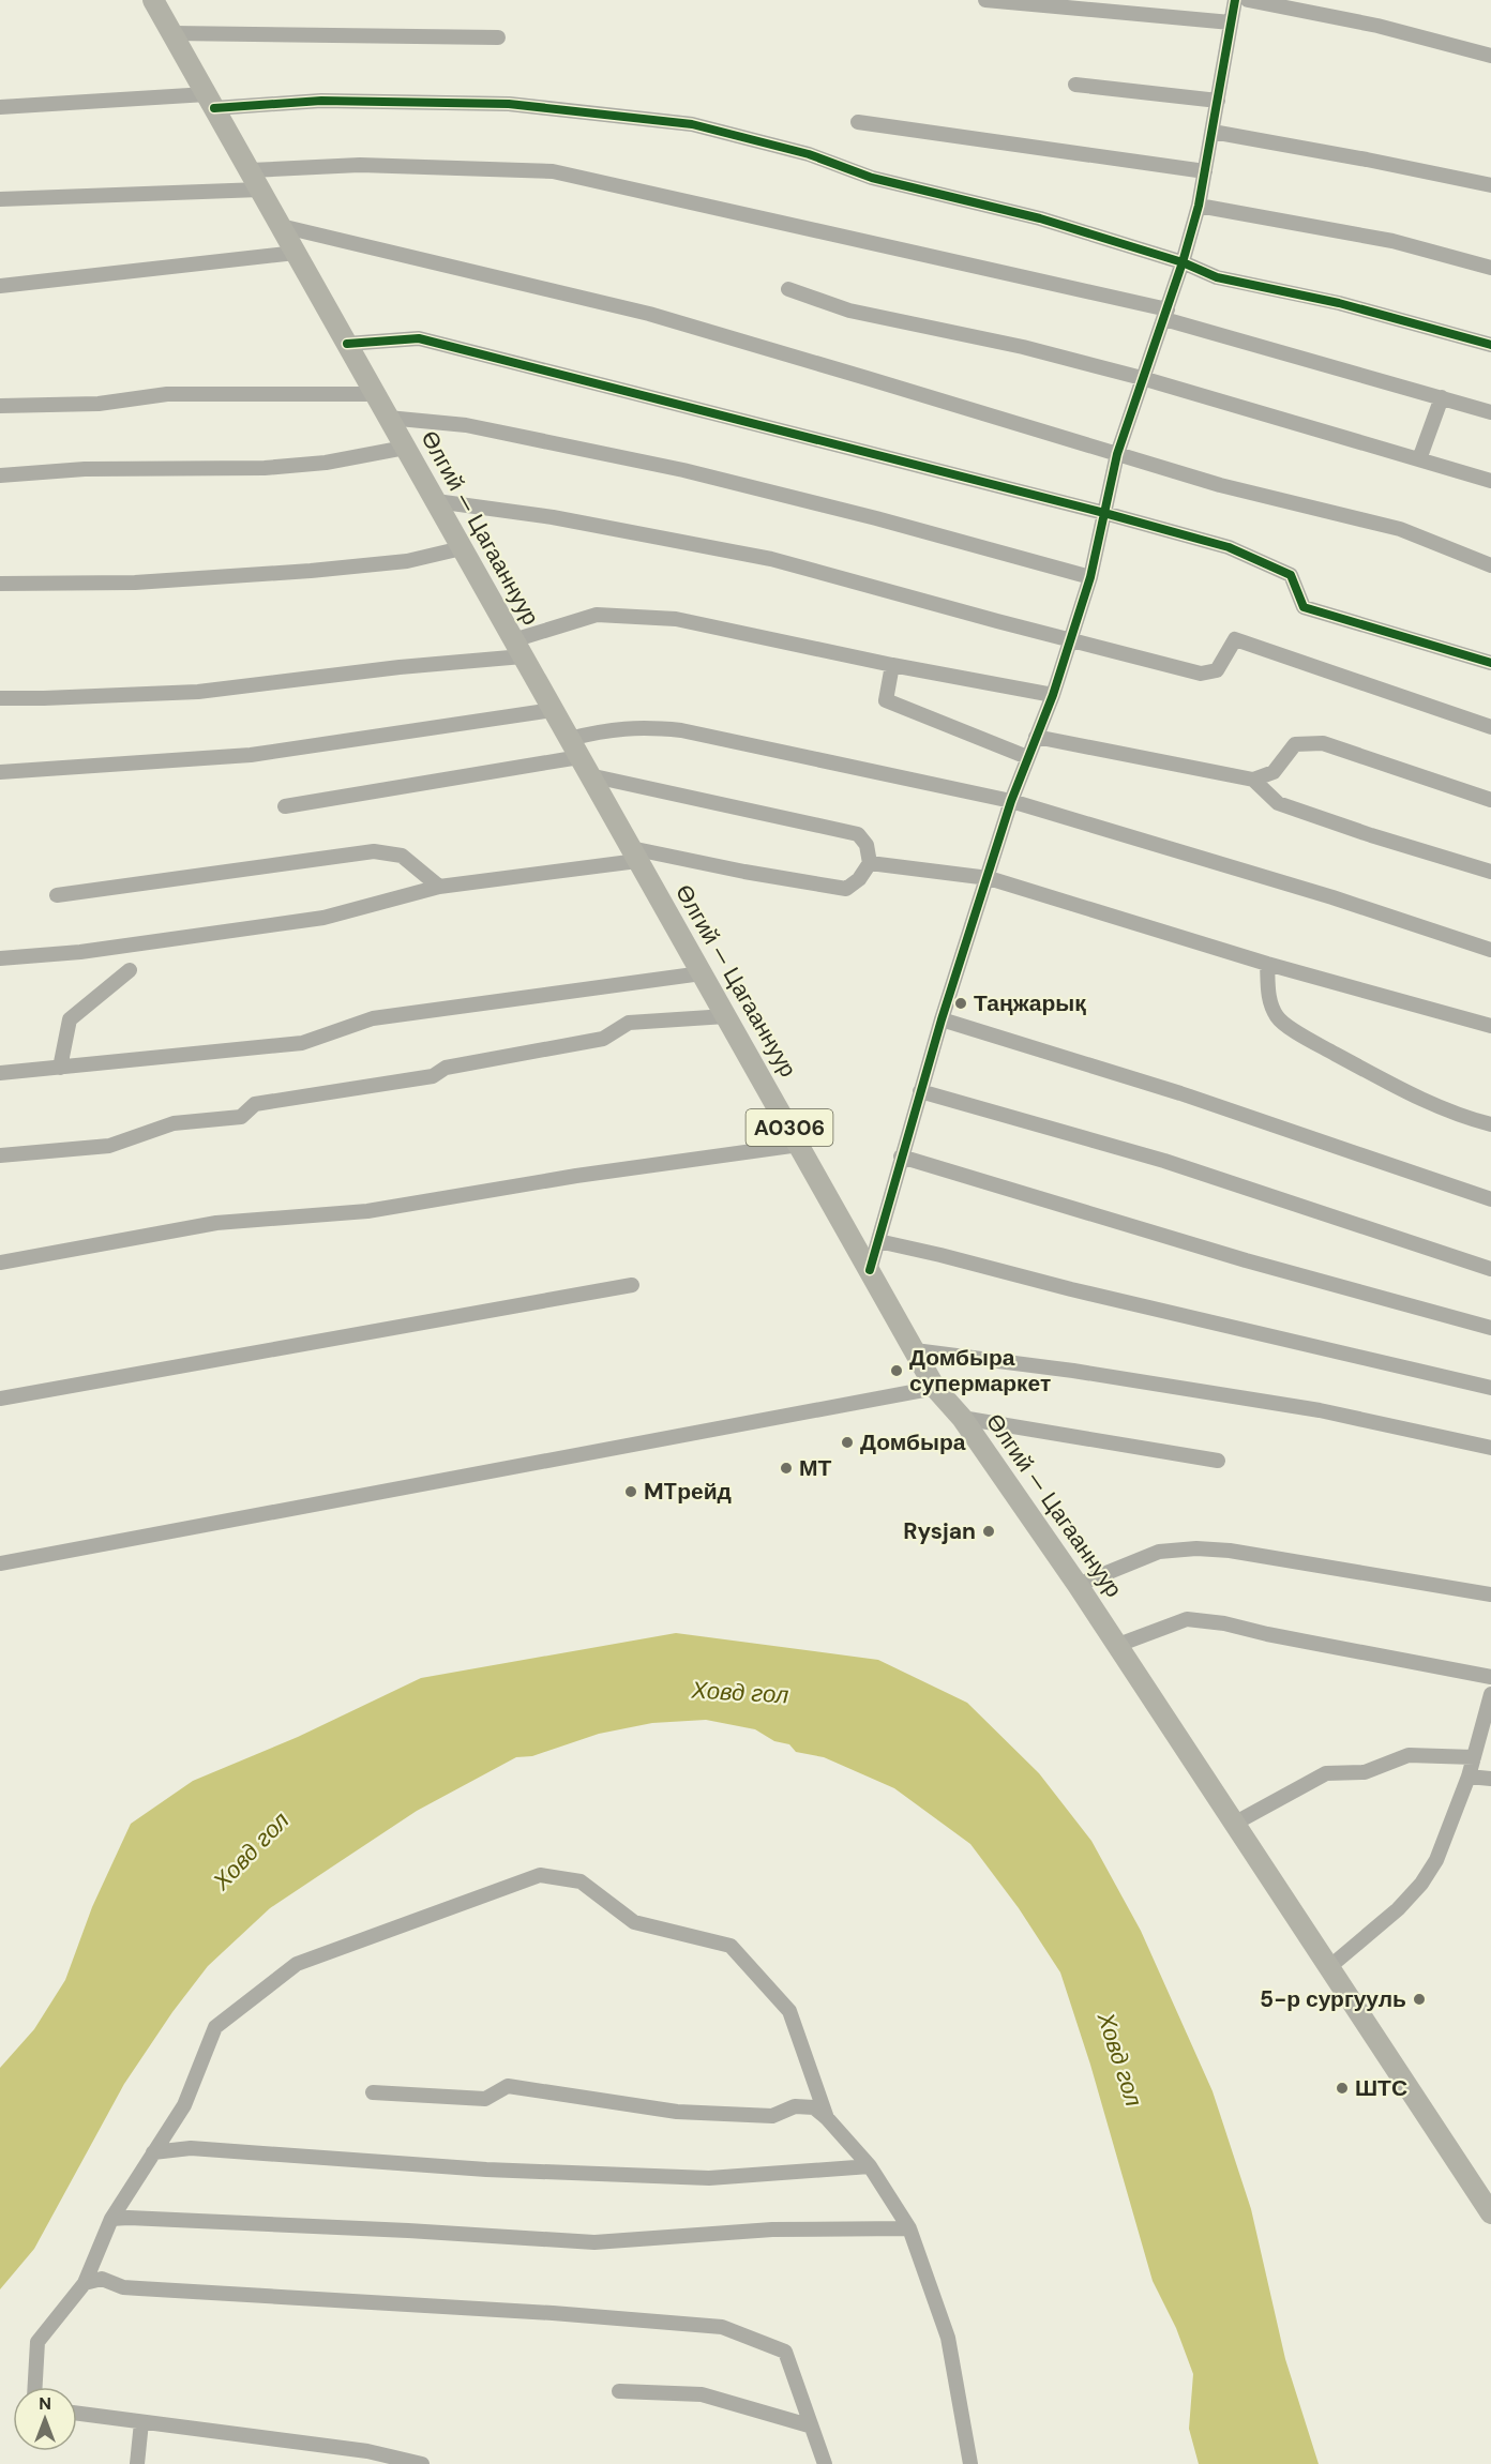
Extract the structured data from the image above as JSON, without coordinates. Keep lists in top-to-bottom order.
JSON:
{
  "streets": {
    "highway": ["Өлгий — Цагааннуур", "A0306"]
  },
  "water": ["Ховд гол"],
  "places": [
    "Таңжарық",
    "Домбыра супермаркет",
    "Домбыра",
    "МТ",
    "MTрейд",
    "Rysjan",
    "5-р сургууль",
    "ШТС"
  ],
  "north": "top"
}
